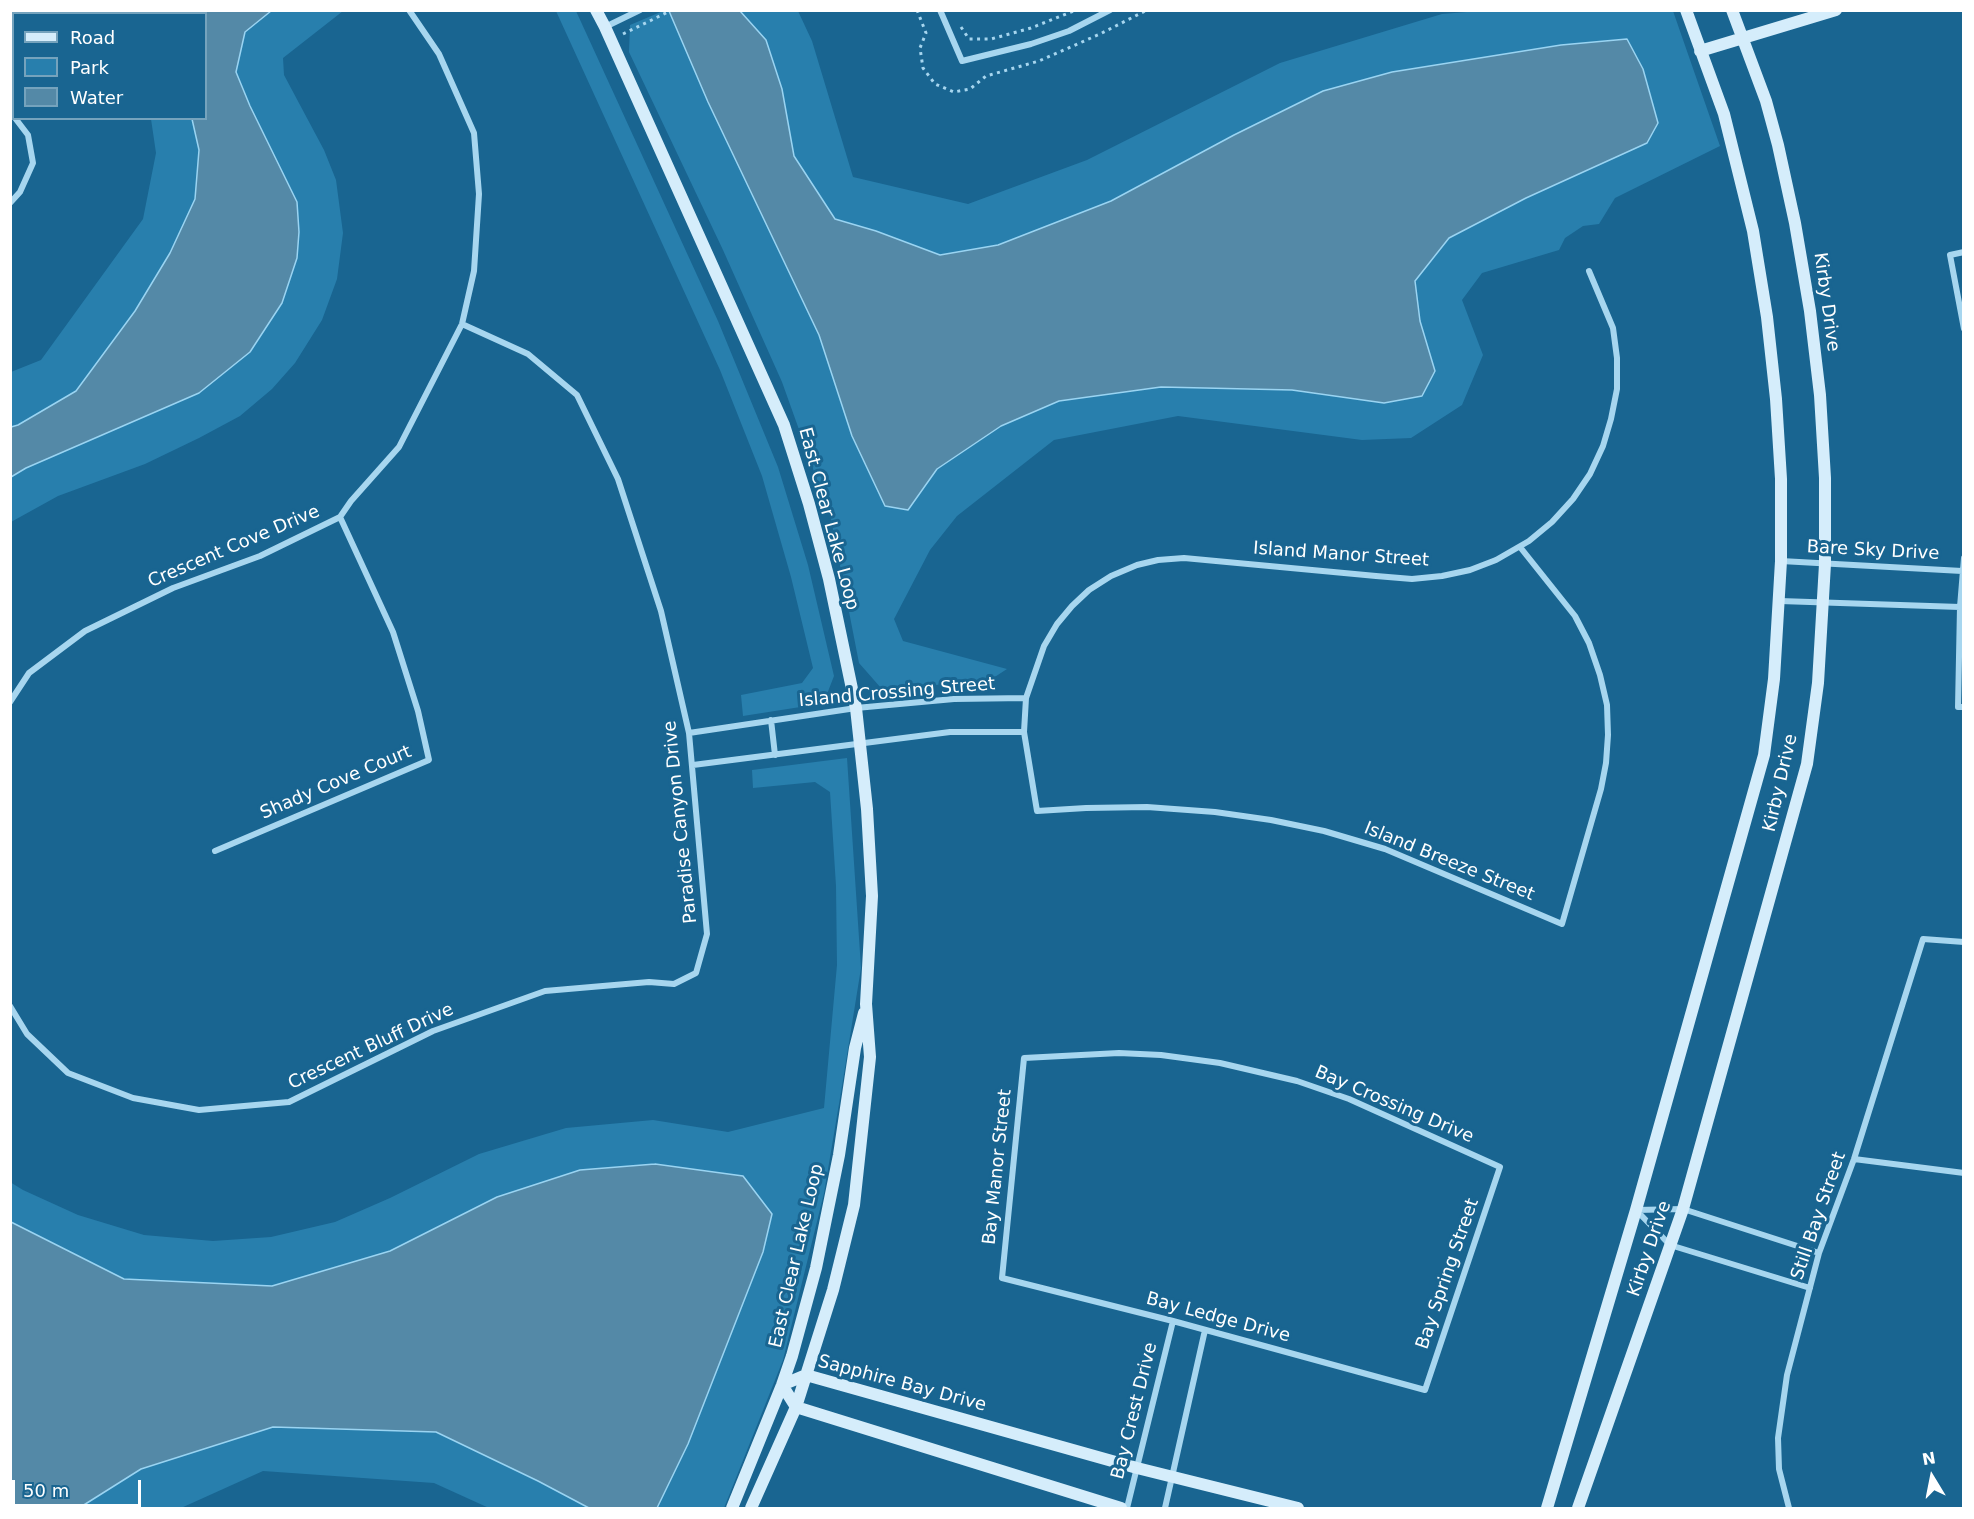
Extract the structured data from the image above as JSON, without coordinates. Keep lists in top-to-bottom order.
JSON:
{
  "streets": {
    "street": [
      "Kirby Drive",
      "East Clear Lake Loop",
      "Crescent Cove Drive",
      "Bare Sky Drive",
      "Island Manor Street",
      "Island Crossing Street",
      "Shady Cove Court",
      "Paradise Canyon Drive",
      "Island Breeze Street",
      "Crescent Bluff Drive",
      "Bay Crossing Drive",
      "Bay Manor Street",
      "Still Bay Street",
      "Bay Spring Street",
      "Bay Ledge Drive",
      "Sapphire Bay Drive",
      "Bay Crest Drive"
    ]
  },
  "crossings": [
    ["Kirby Drive", "Bare Sky Drive"],
    ["East Clear Lake Loop", "Island Crossing Street"],
    ["East Clear Lake Loop", "Sapphire Bay Drive"],
    ["Crescent Cove Drive", "Shady Cove Court"],
    ["Crescent Cove Drive", "Paradise Canyon Drive"],
    ["Island Manor Street", "Island Crossing Street"],
    ["Island Manor Street", "Island Breeze Street"],
    ["Island Crossing Street", "Paradise Canyon Drive"],
    ["Paradise Canyon Drive", "Crescent Bluff Drive"],
    ["Bay Crossing Drive", "Bay Manor Street"],
    ["Bay Crossing Drive", "Bay Spring Street"],
    ["Bay Manor Street", "Bay Ledge Drive"],
    ["Bay Spring Street", "Bay Ledge Drive"],
    ["Bay Ledge Drive", "Bay Crest Drive"],
    ["Sapphire Bay Drive", "Bay Crest Drive"]
  ],
  "legend": ["Road", "Park", "Water"],
  "scale_bar": "50 m",
  "north": "top"
}
